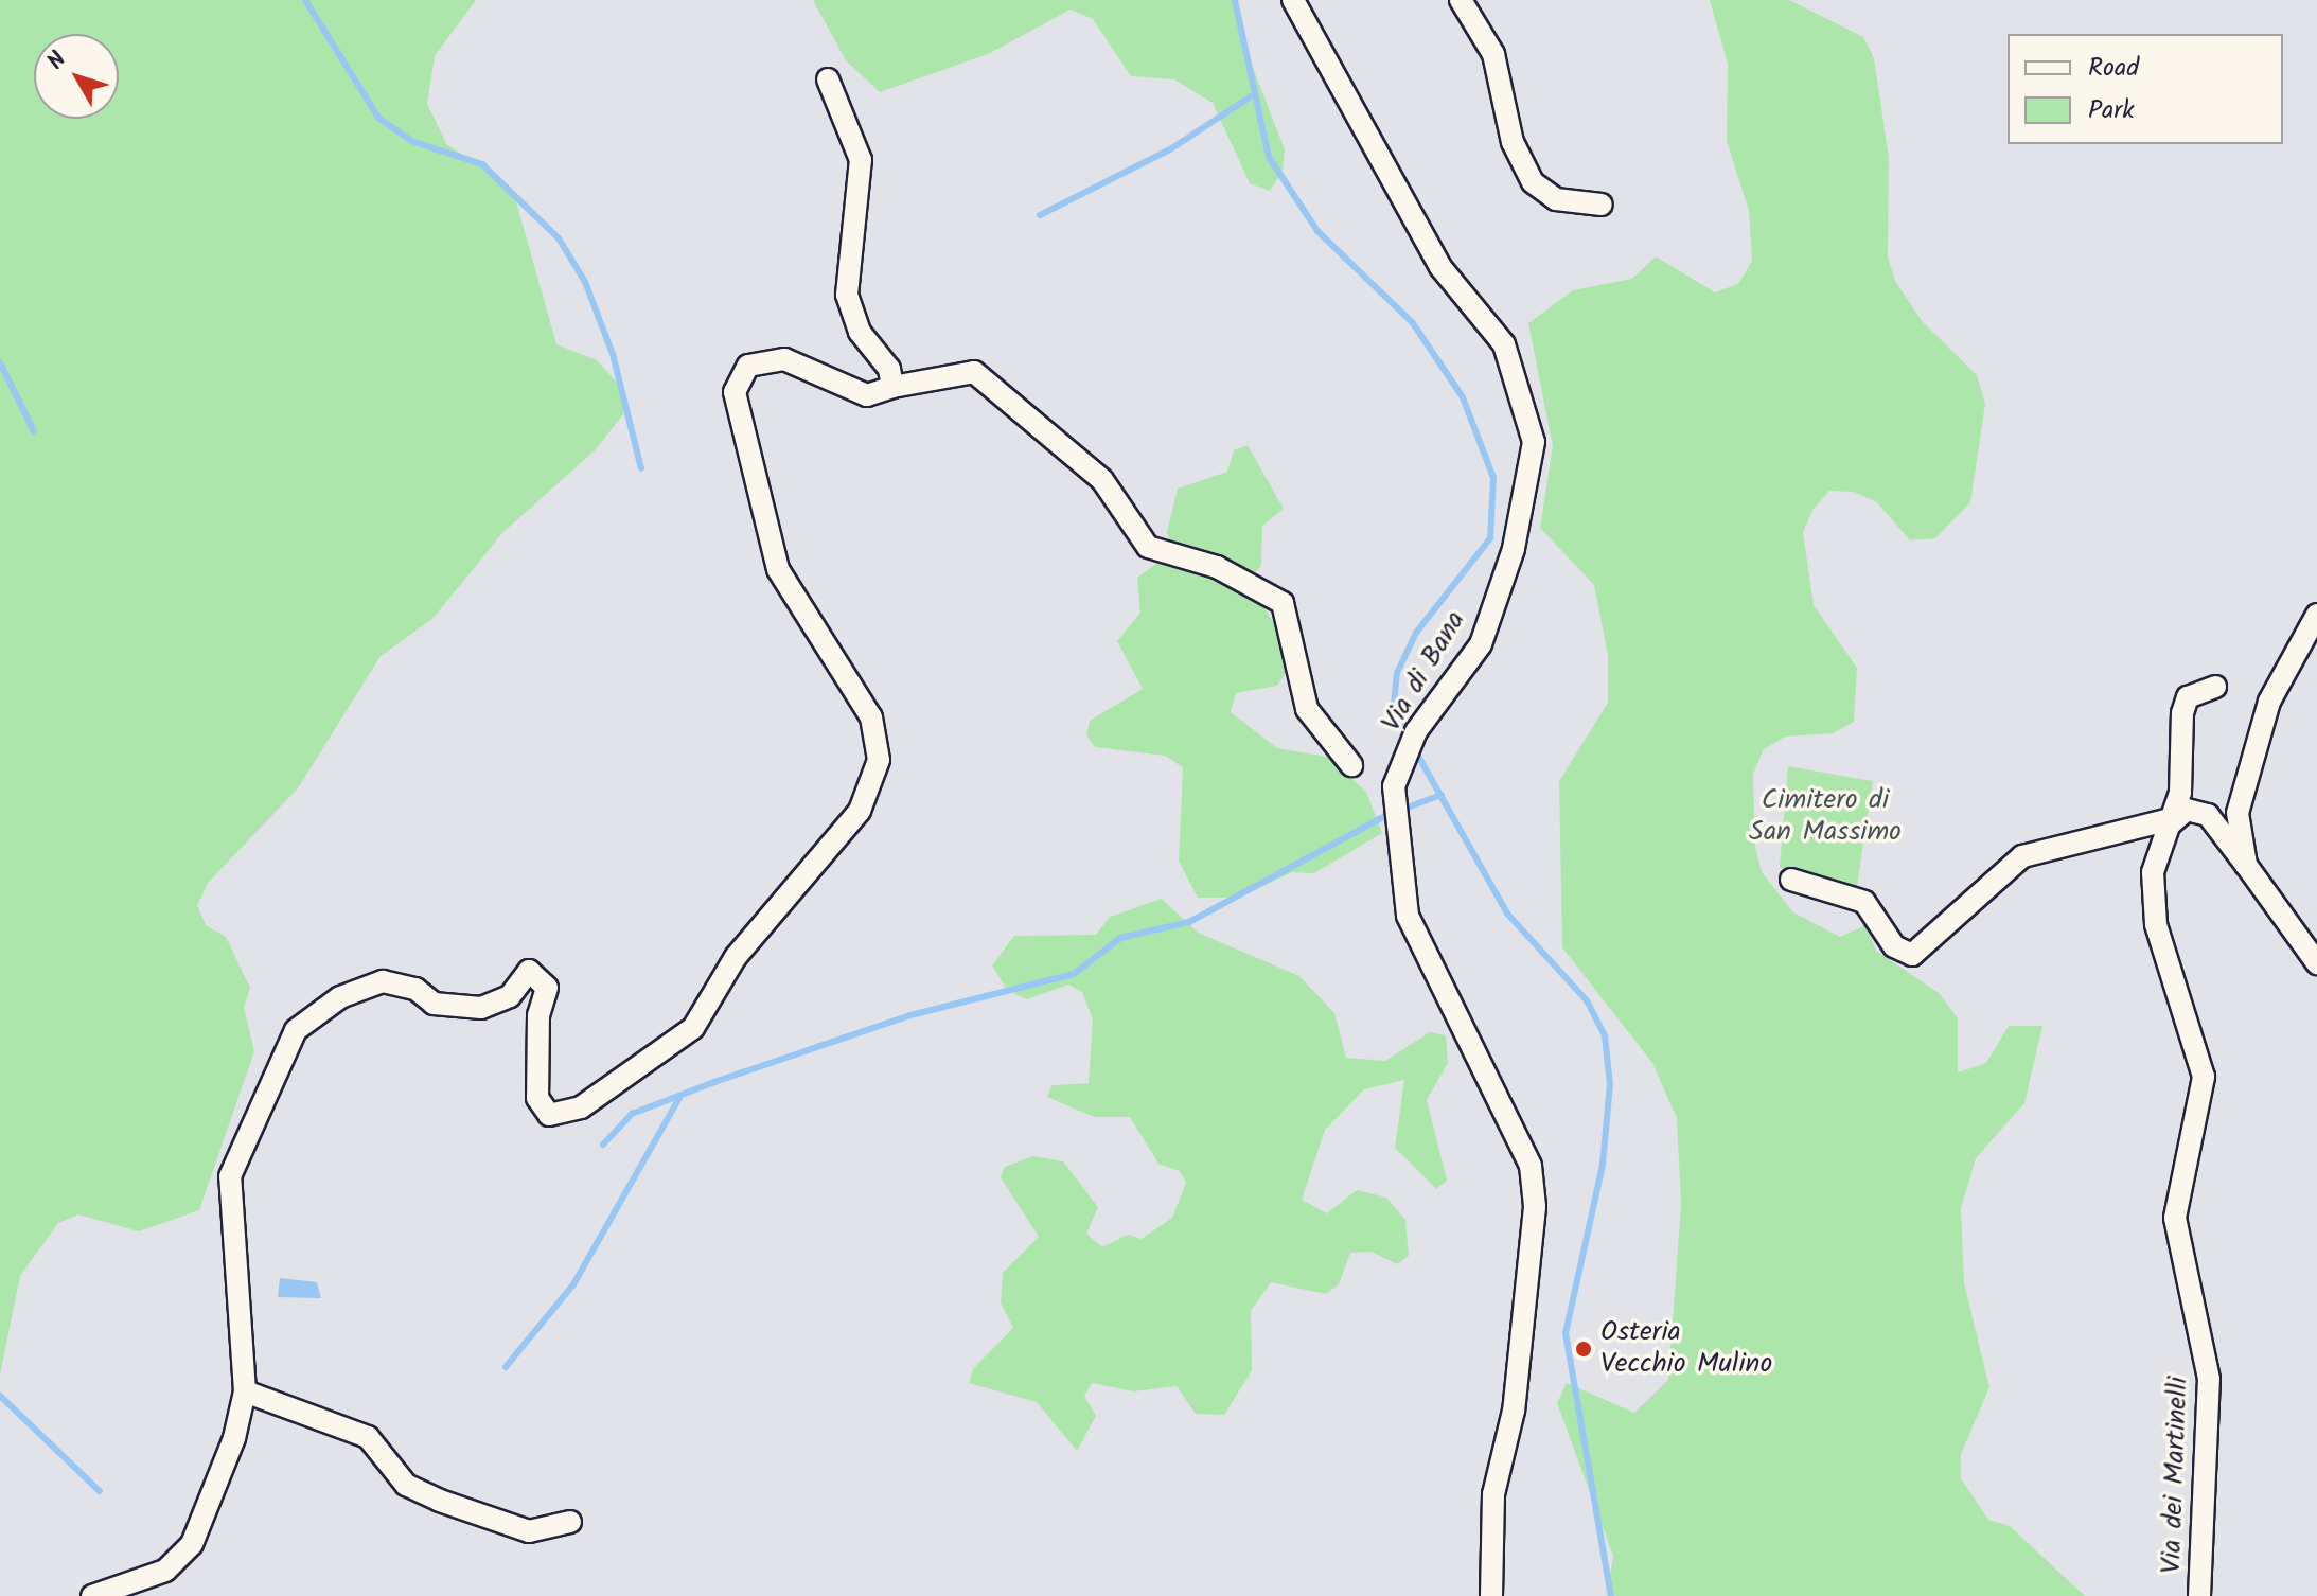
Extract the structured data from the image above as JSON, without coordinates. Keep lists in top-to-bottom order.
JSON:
{
  "streets": {
    "street": ["Via di Bana", "Via dei Martinelli"]
  },
  "parks": ["Cimitero di San Massimo"],
  "places": ["Osteria Vecchio Mulino"],
  "legend": ["Road", "Park"],
  "north": "top left"
}
